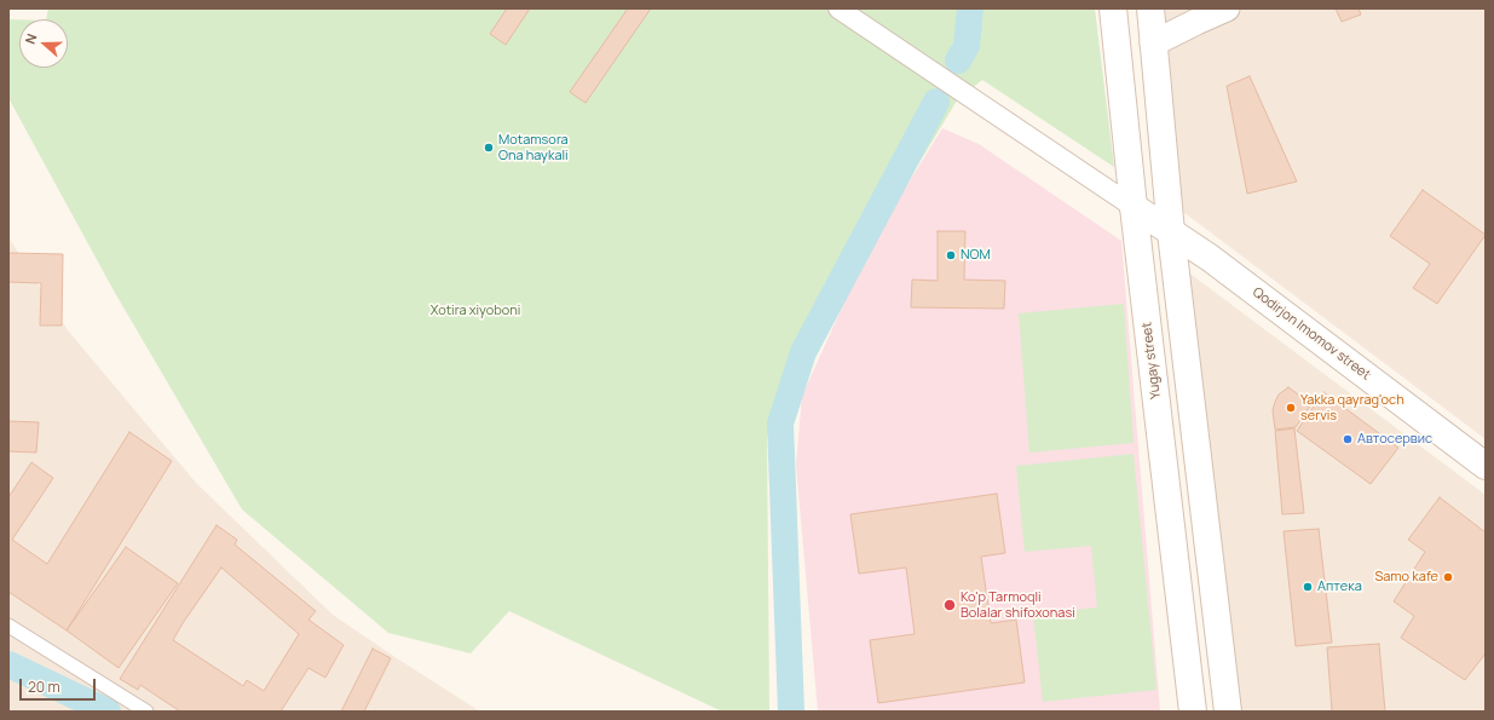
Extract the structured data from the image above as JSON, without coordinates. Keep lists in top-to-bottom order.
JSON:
{
  "streets": {
    "main road": ["Qodirjon Imomov street", "Yugay street"]
  },
  "crossings": [
    ["Qodirjon Imomov street", "Yugay street"]
  ],
  "parks": ["Xotira xiyoboni"],
  "places": [
    "Motamsora Ona haykali",
    "NOM",
    "Yakka qayrag'och servis",
    "Автосервис",
    "Samo kafe",
    "Аптека",
    "Ko'p Tarmoqli Bolalar shifoxonasi"
  ],
  "scale_bar": "20 m",
  "north": "left"
}
